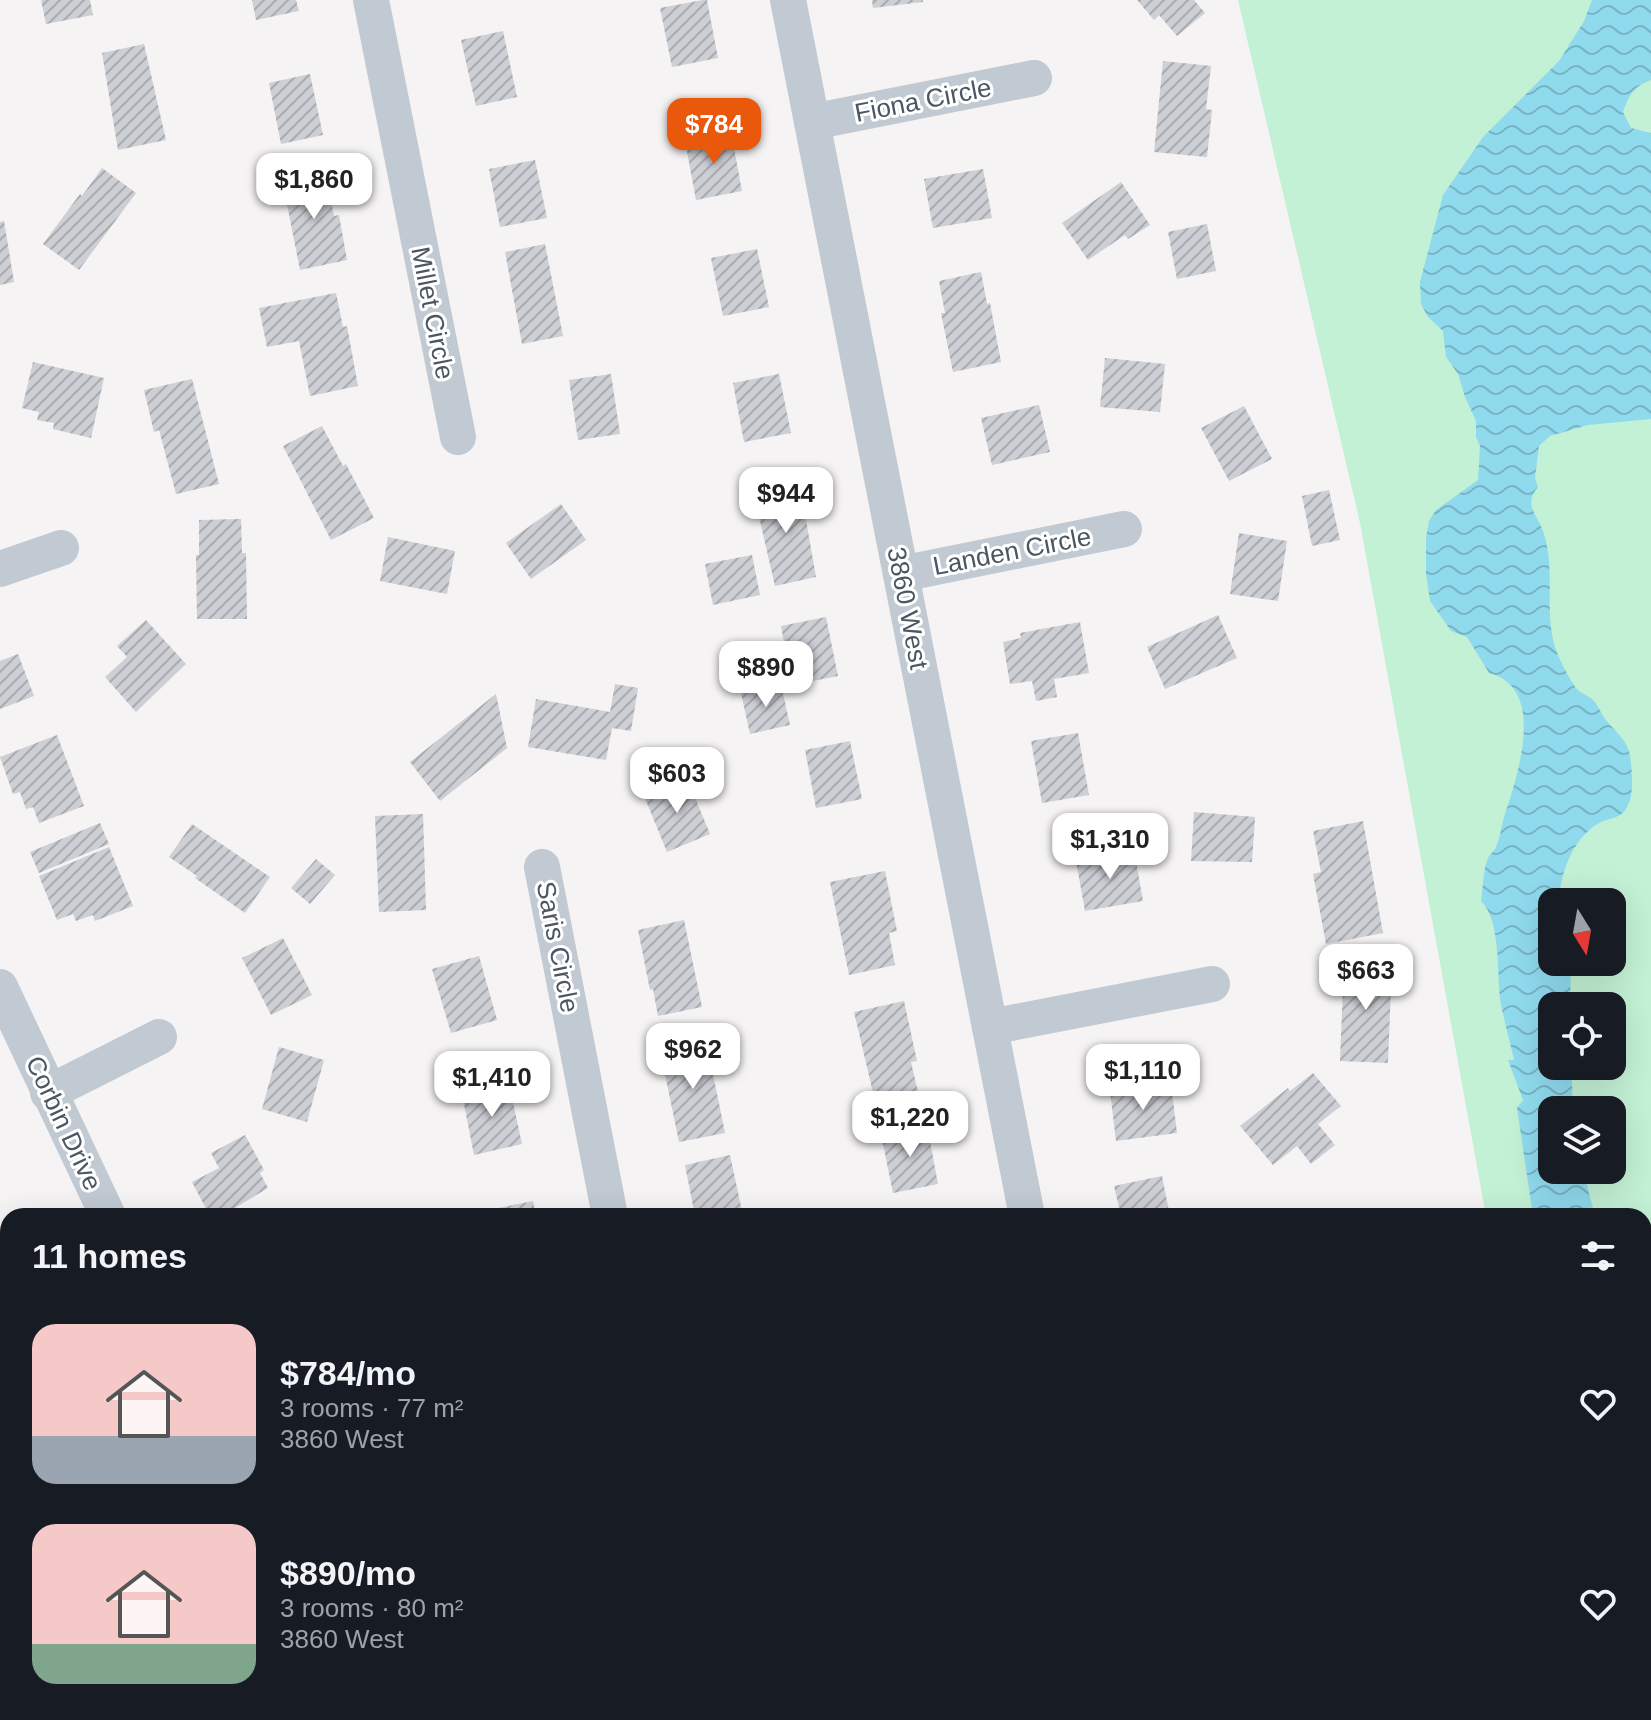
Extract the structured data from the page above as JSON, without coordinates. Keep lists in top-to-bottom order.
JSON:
{
  "streets": {
    "street": [
      "Fiona Circle",
      "Millet Circle",
      "Landen Circle",
      "3860 West",
      "Saris Circle",
      "Corbin Drive"
    ]
  },
  "crossings": [
    ["Fiona Circle", "3860 West"],
    ["Landen Circle", "3860 West"]
  ],
  "north": "bottom",
  "page": {
    "price": [
      "$784",
      "$1,860",
      "$944",
      "$890",
      "$603",
      "$1,310",
      "$663",
      "$962",
      "$1,110",
      "$1,410",
      "$1,220"
    ],
    "heading": "11 homes",
    "list": [
      {
        "name": "$784/mo",
        "note": "3 rooms · 77 m² · 3860 West"
      },
      {
        "name": "$890/mo",
        "note": "3 rooms · 80 m² · 3860 West"
      }
    ]
  }
}
